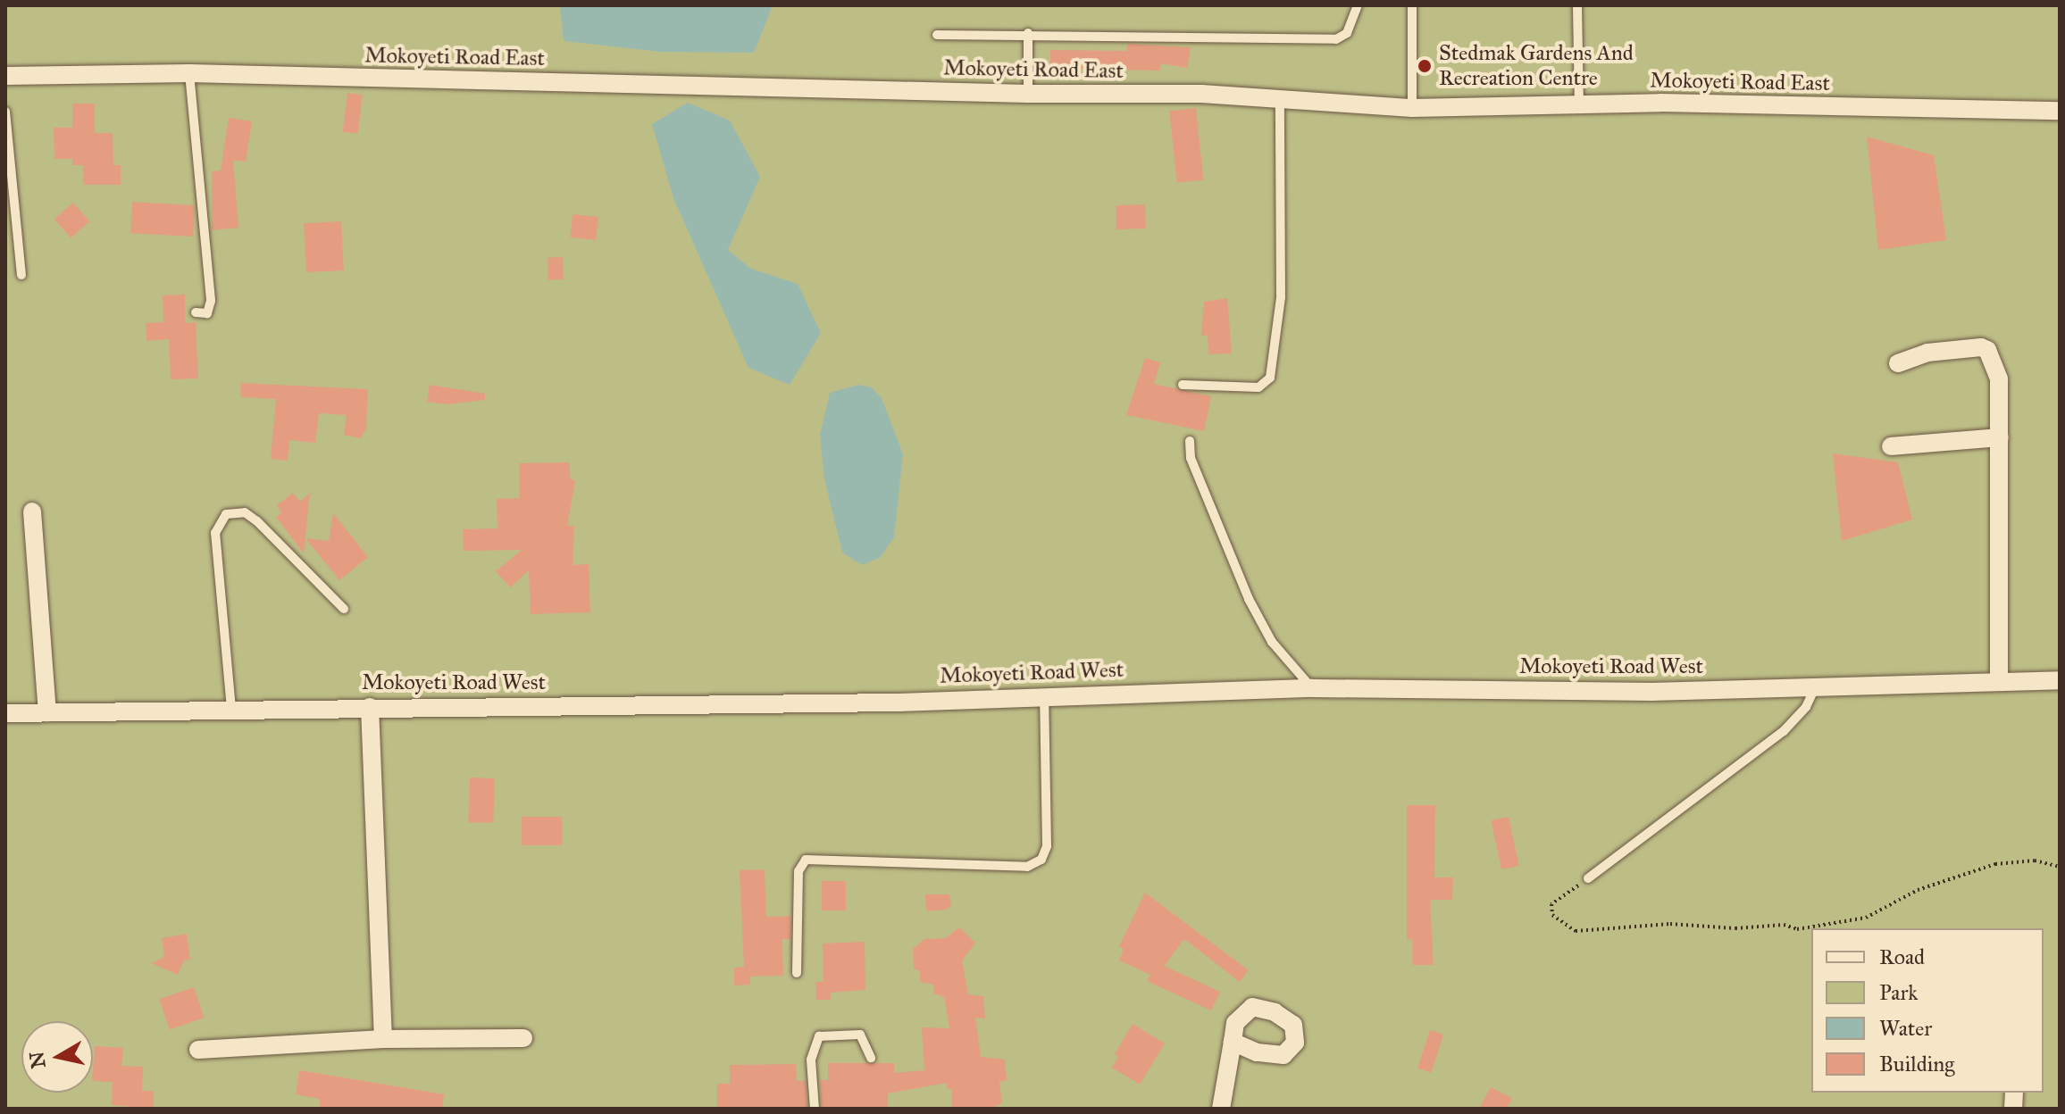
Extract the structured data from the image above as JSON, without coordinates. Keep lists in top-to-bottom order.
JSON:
{
  "streets": {
    "street": ["Mokoyeti Road East", "Mokoyeti Road West"]
  },
  "places": ["Stedmak Gardens And Recreation Centre"],
  "legend": [
    "Road",
    "Park",
    "Water",
    "Building"
  ],
  "north": "left"
}
